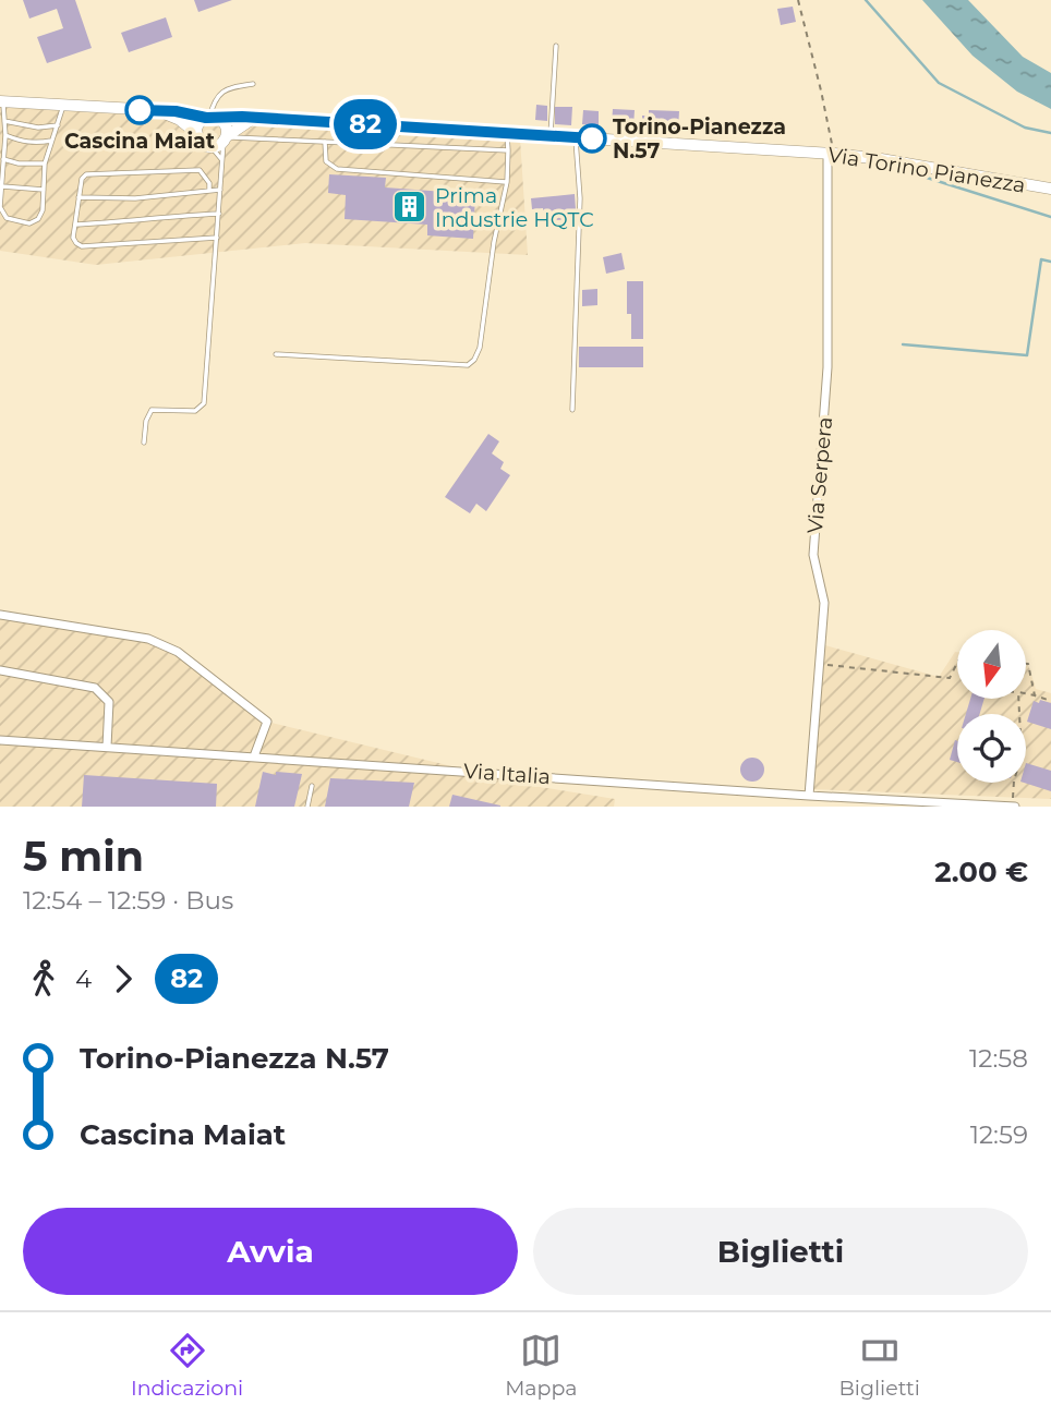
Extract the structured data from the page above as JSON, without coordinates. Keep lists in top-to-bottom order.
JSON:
{
  "streets": {
    "main road": ["Via Torino Pianezza"],
    "street": ["Via Serpera", "Via Italia"]
  },
  "crossings": [
    ["Via Torino Pianezza", "Via Serpera"],
    ["Via Serpera", "Via Italia"]
  ],
  "places": {
    "other": ["Cascina Maiat", "Torino-Pianezza N.57"],
    "building": ["Prima Industrie HQTC"]
  },
  "lines": ["bus line 82"],
  "north": "bottom",
  "page": {
    "on_map": "82",
    "heading": ["5 min", "12:54 – 12:59 · Bus", "2.00 €"],
    "legs": ["4", "82"],
    "list": [
      {
        "name": "Torino-Pianezza N.57",
        "value": "12:58"
      },
      {
        "name": "Cascina Maiat",
        "value": "12:59"
      }
    ],
    "buttons": ["Avvia", "Biglietti"],
    "tabs": ["Indicazioni", "Mappa", "Biglietti"]
  }
}
